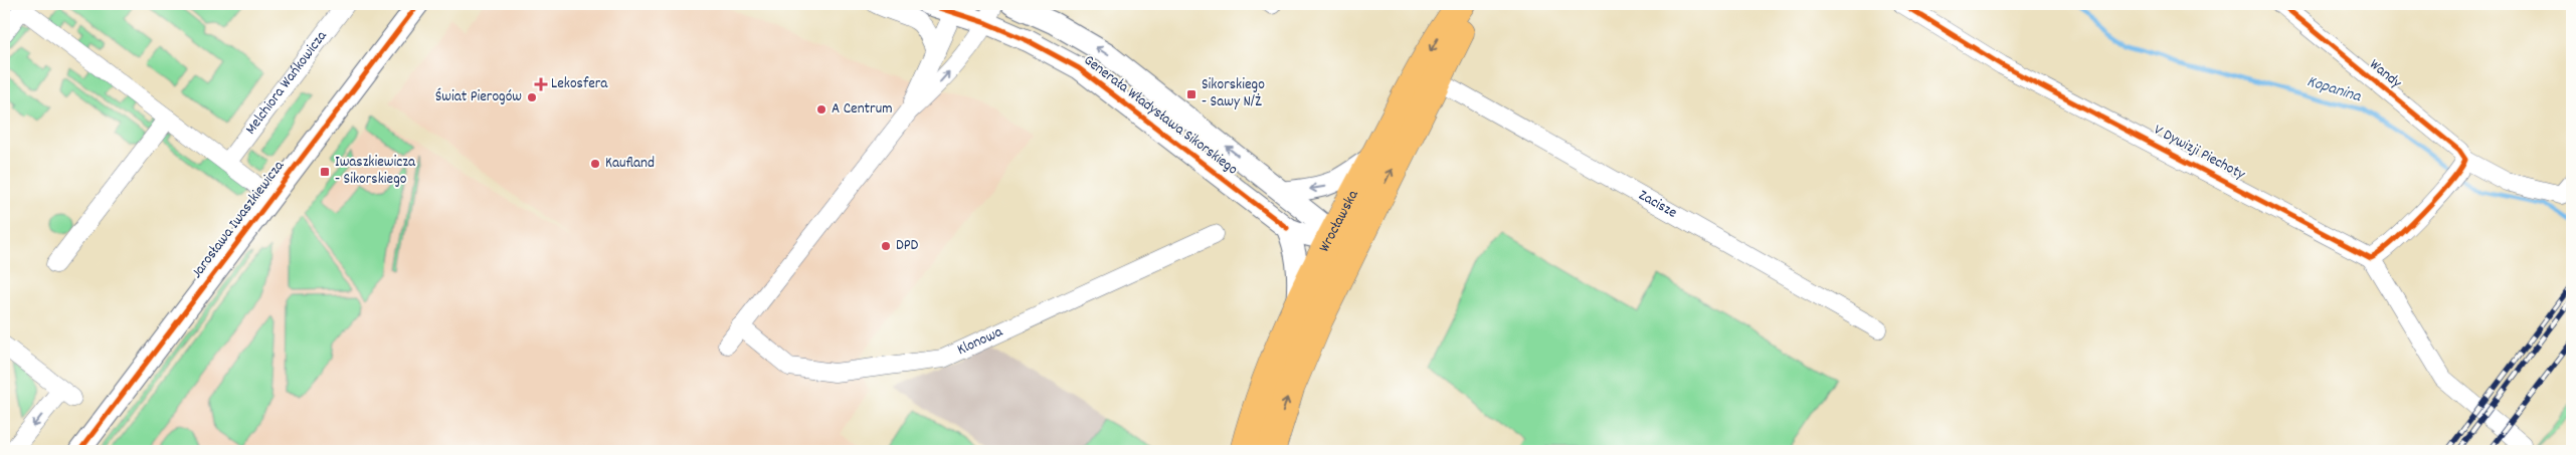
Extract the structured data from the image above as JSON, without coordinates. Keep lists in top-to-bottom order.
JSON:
{
  "streets": {
    "main road": ["Wrocławska"],
    "street": [
      "Wandy",
      "Melchiora Wańkowicza",
      "Generała Władysława Sikorskiego",
      "V Dywizji Piechoty",
      "Zacisze",
      "Jarosława Iwaszkiewicza",
      "Klonowa"
    ]
  },
  "crossings": [
    ["Generała Władysława Sikorskiego", "Wrocławska"],
    ["Zacisze", "Wrocławska"]
  ],
  "water": ["Kopanina"],
  "places": {
    "health": ["Lekosfera"],
    "transit": ["Sikorskiego - Sawy N/Ż", "Iwaszkiewicza - Sikorskiego"],
    "other": [
      "Świat Pierogów",
      "A Centrum",
      "Kaufland",
      "DPD"
    ]
  }
}
